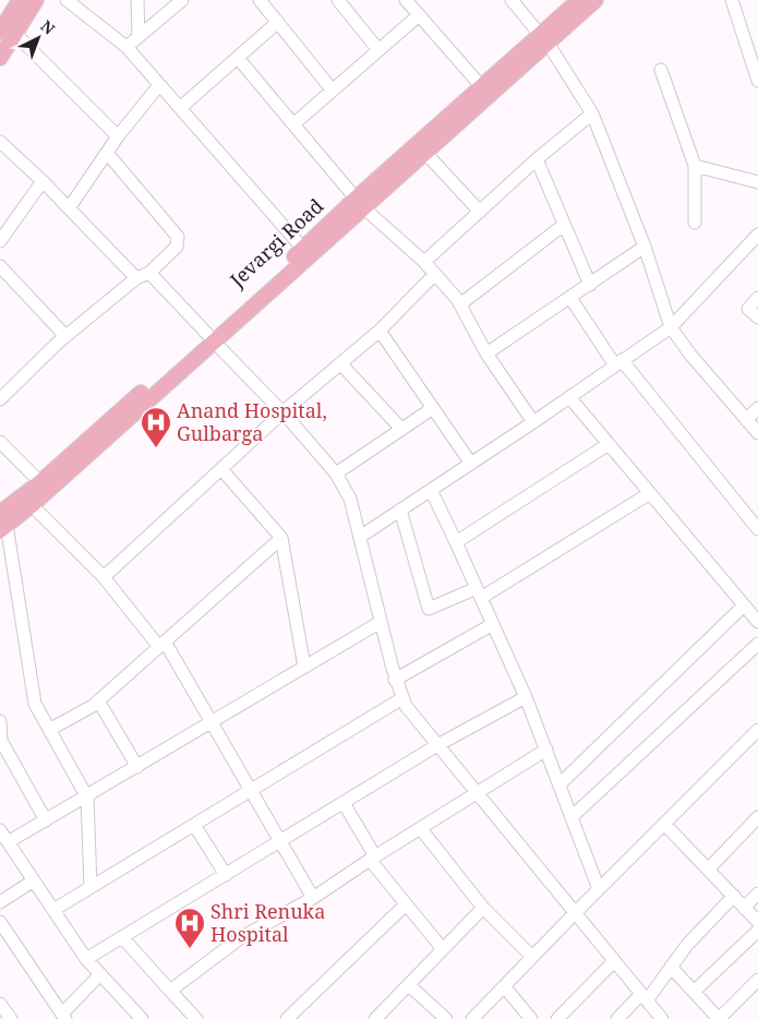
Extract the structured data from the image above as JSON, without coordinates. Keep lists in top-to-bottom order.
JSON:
{
  "streets": {
    "main road": ["Jevargi Road"]
  },
  "places": {
    "hospital": ["Anand Hospital, Gulbarga", "Shri Renuka Hospital"]
  },
  "north": "top right"
}
